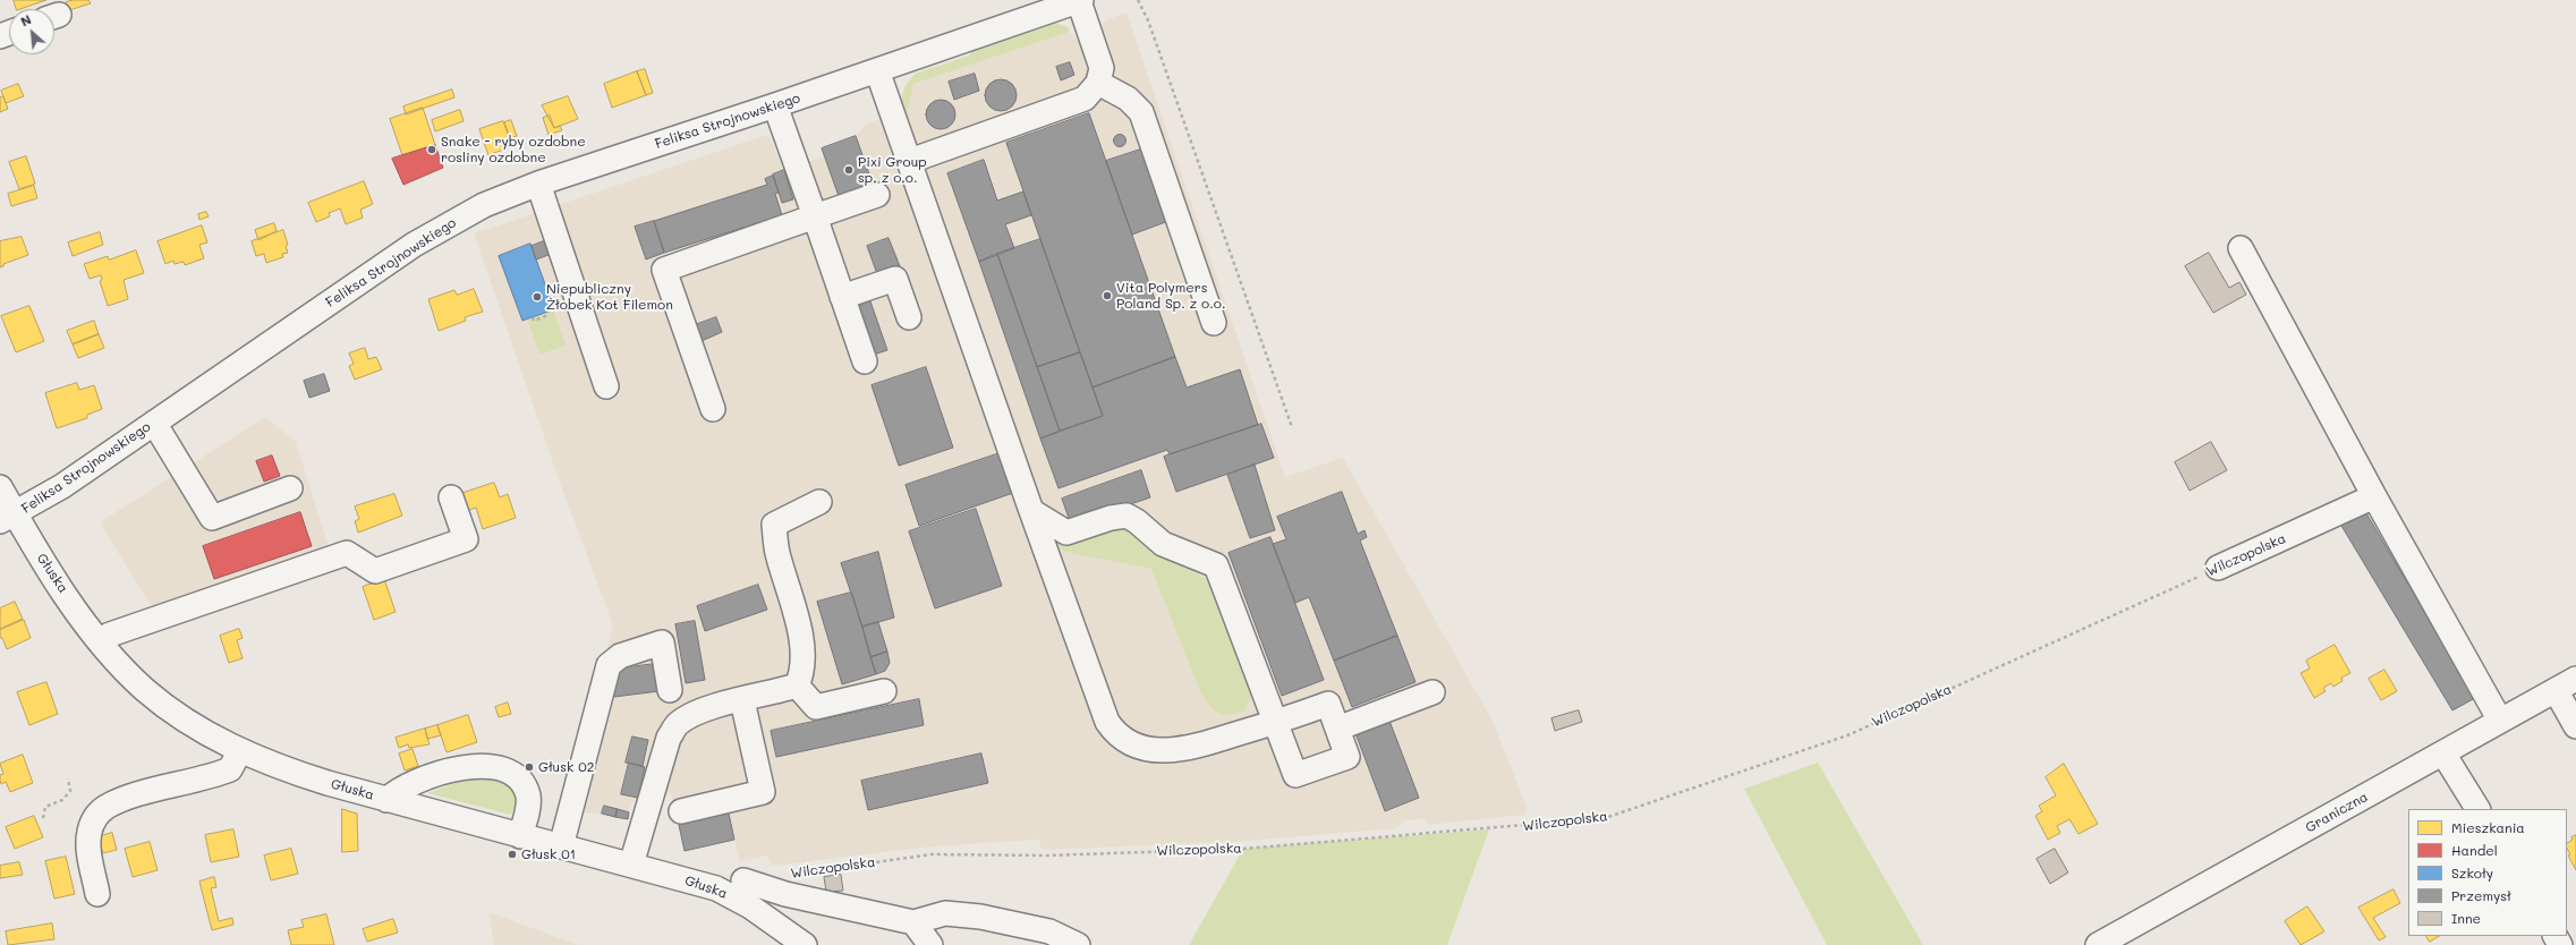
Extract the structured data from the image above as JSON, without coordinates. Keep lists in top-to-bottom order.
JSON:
{
  "streets": {
    "street": [
      "Feliksa Strojnowskiego",
      "Wilczopolska",
      "Głuska",
      "Graniczna"
    ]
  },
  "crossings": [
    ["Feliksa Strojnowskiego", "Głuska"]
  ],
  "places": [
    "Snake - ryby ozdobne rosliny ozdobne",
    "Pixi Group sp. z o.o.",
    "Vita Polymers Poland Sp. z o.o.",
    "Niepubliczny Żłobek Kot Filemon",
    "Głusk 02",
    "Głusk 01"
  ],
  "legend": [
    "Mieszkania",
    "Handel",
    "Szkoły",
    "Przemysł",
    "Inne"
  ],
  "north": "top left"
}
